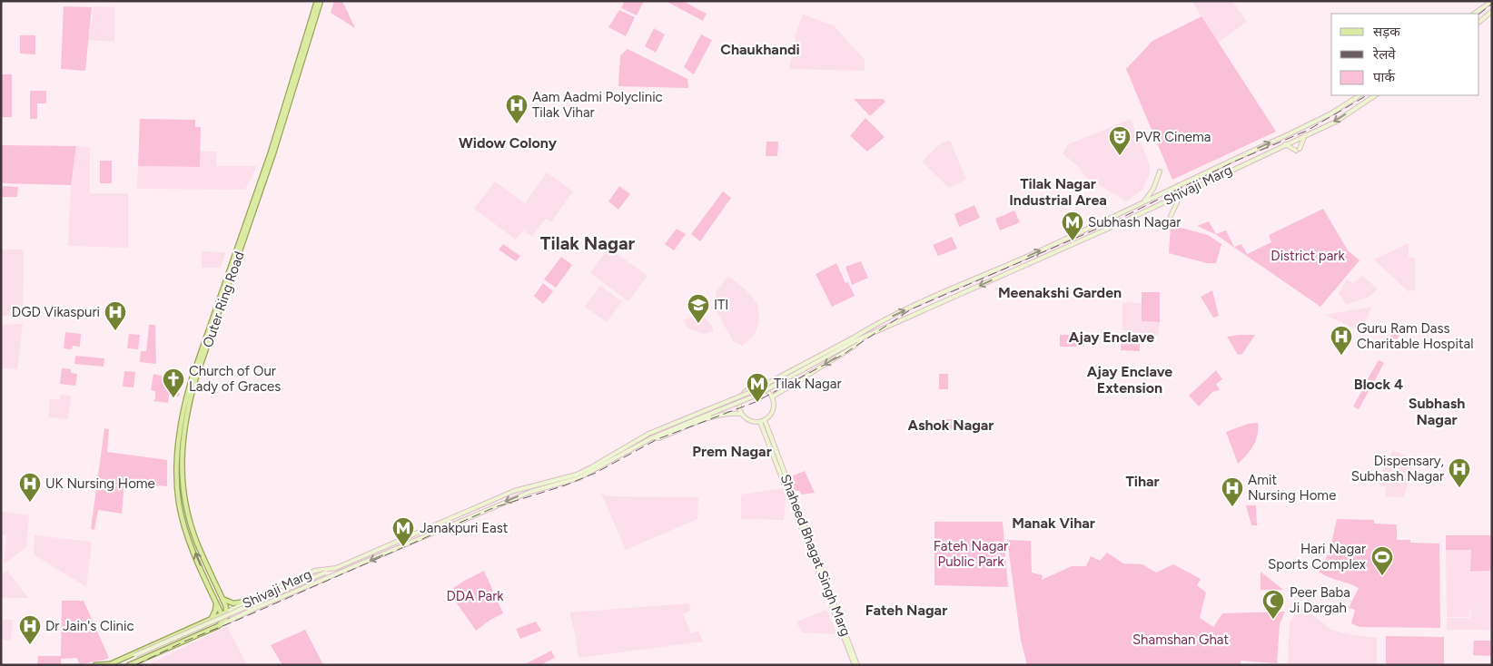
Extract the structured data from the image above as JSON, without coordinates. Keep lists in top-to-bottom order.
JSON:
{
  "streets": {
    "main road": ["Shivaji Marg", "Outer Ring Road", "Shaheed Bhagat Singh Marg"]
  },
  "crossings": [
    ["Shivaji Marg", "Outer Ring Road"]
  ],
  "districts": [
    "Chaukhandi",
    "Widow Colony",
    "Tilak Nagar Industrial Area",
    "Tilak Nagar",
    "Meenakshi Garden",
    "Ajay Enclave",
    "Ajay Enclave Extension",
    "Block 4",
    "Subhash Nagar",
    "Ashok Nagar",
    "Prem Nagar",
    "Tihar",
    "Manak Vihar",
    "Fateh Nagar"
  ],
  "parks": [
    "District park",
    "Fateh Nagar Public Park",
    "DDA Park",
    "Shamshan Ghat"
  ],
  "places": {
    "hospital": [
      "Aam Aadmi Polyclinic Tilak Vihar",
      "DGD Vikaspuri",
      "Guru Ram Dass Charitable Hospital",
      "Dispensary, Subhash Nagar",
      "UK Nursing Home",
      "Amit Nursing Home",
      "Dr Jain's Clinic"
    ],
    "theatre": ["PVR Cinema"],
    "metro station": ["Subhash Nagar", "Tilak Nagar", "Janakpuri East"],
    "school or university": ["ITI"],
    "church": ["Church of Our Lady of Graces"],
    "sports": ["Hari Nagar Sports Complex"],
    "mosque": ["Peer Baba Ji Dargah"]
  },
  "legend": ["सड़क", "रेलवे", "पार्क"]
}
